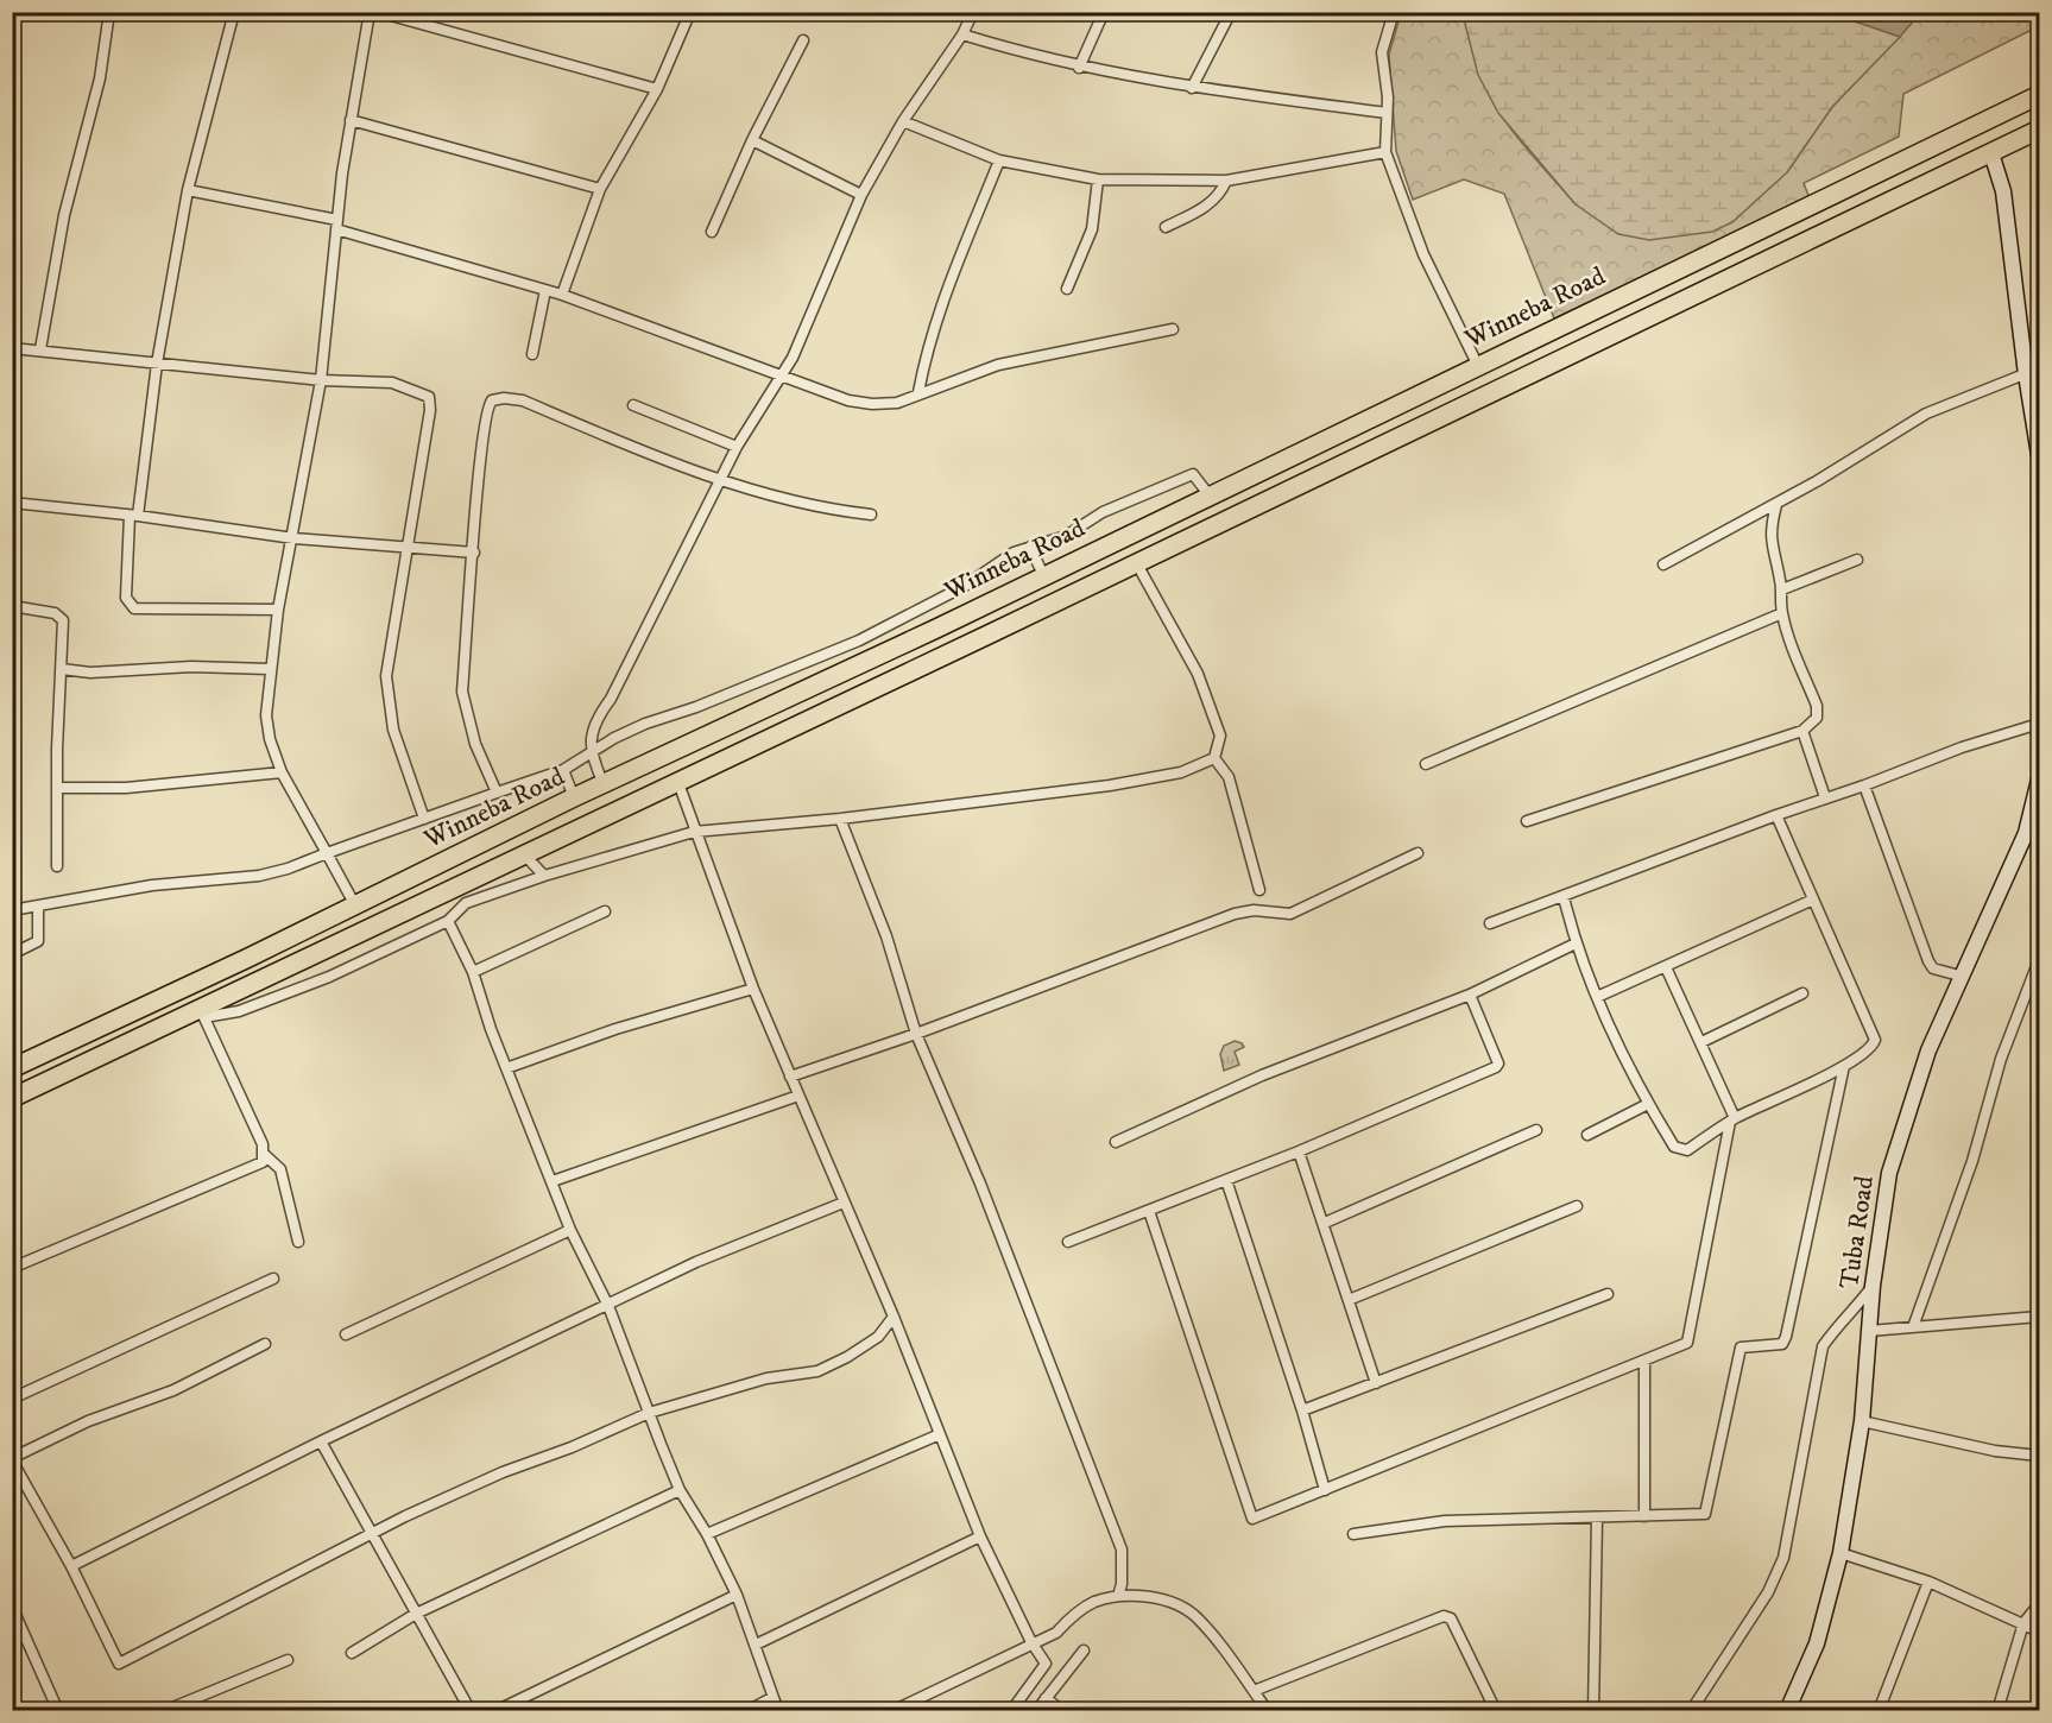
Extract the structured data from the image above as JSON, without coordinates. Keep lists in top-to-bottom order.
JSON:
{
  "streets": {
    "highway": ["Winneba Road"],
    "street": ["Tuba Road"]
  }
}
